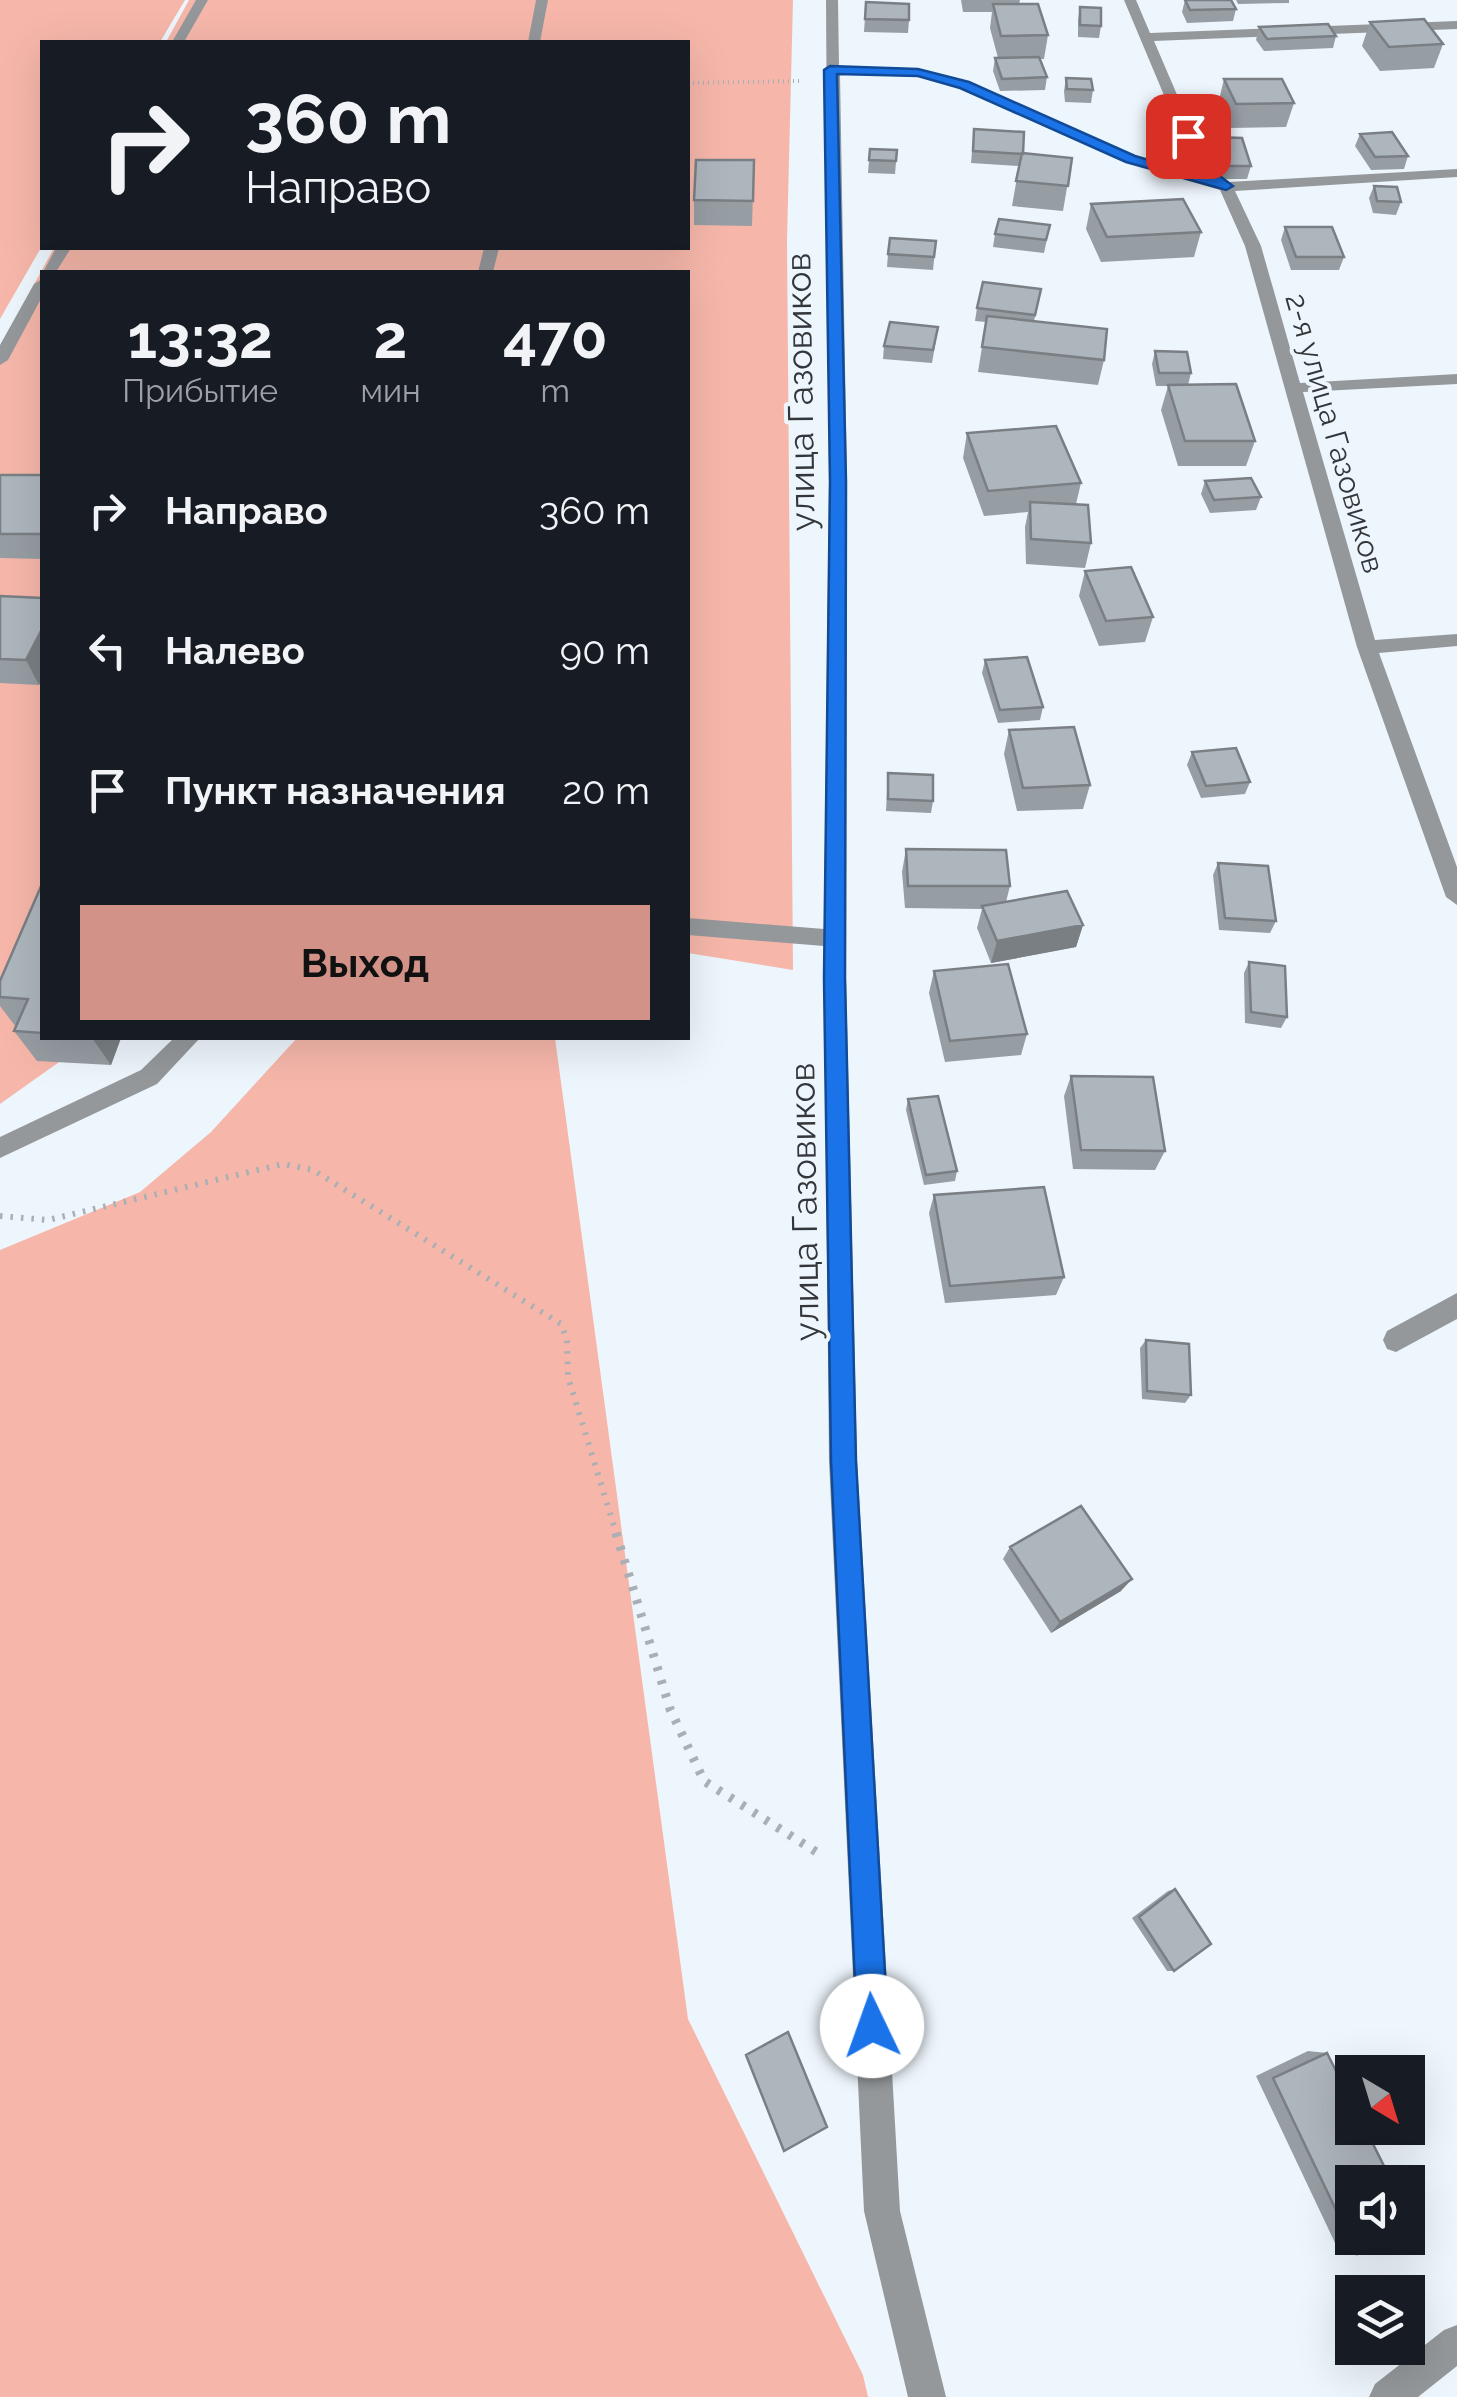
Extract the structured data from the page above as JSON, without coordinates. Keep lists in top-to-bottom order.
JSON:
{
  "streets": {
    "street": ["улица Газовиков", "2-я улица Газовиков"]
  },
  "north": "bottom right",
  "page": {
    "turn": ["360 m", "Направо"],
    "eta": [
      "13:32",
      "Прибытие",
      "2",
      "мин",
      "470",
      "m"
    ],
    "list": [
      {
        "name": "Направо",
        "value": "360 m"
      },
      {
        "name": "Налево",
        "value": "90 m"
      },
      {
        "name": "Пункт назначения",
        "value": "20 m"
      }
    ],
    "buttons": "Выход"
  }
}
